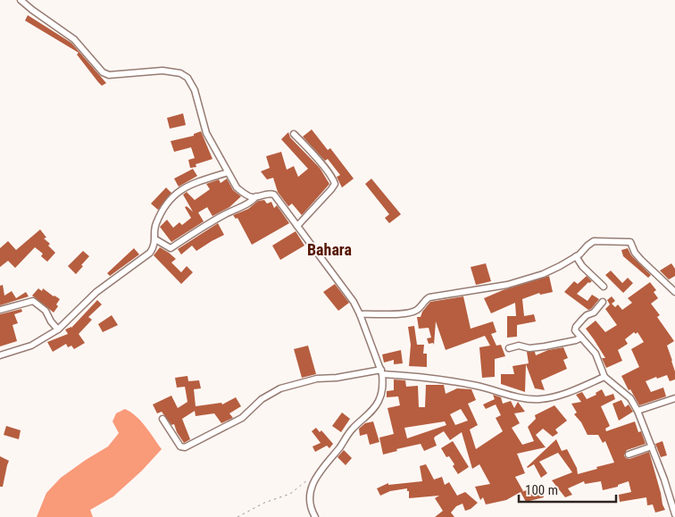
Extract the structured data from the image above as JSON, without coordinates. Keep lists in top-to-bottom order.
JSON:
{
  "districts": ["Bahara"],
  "scale_bar": "100 m"
}
